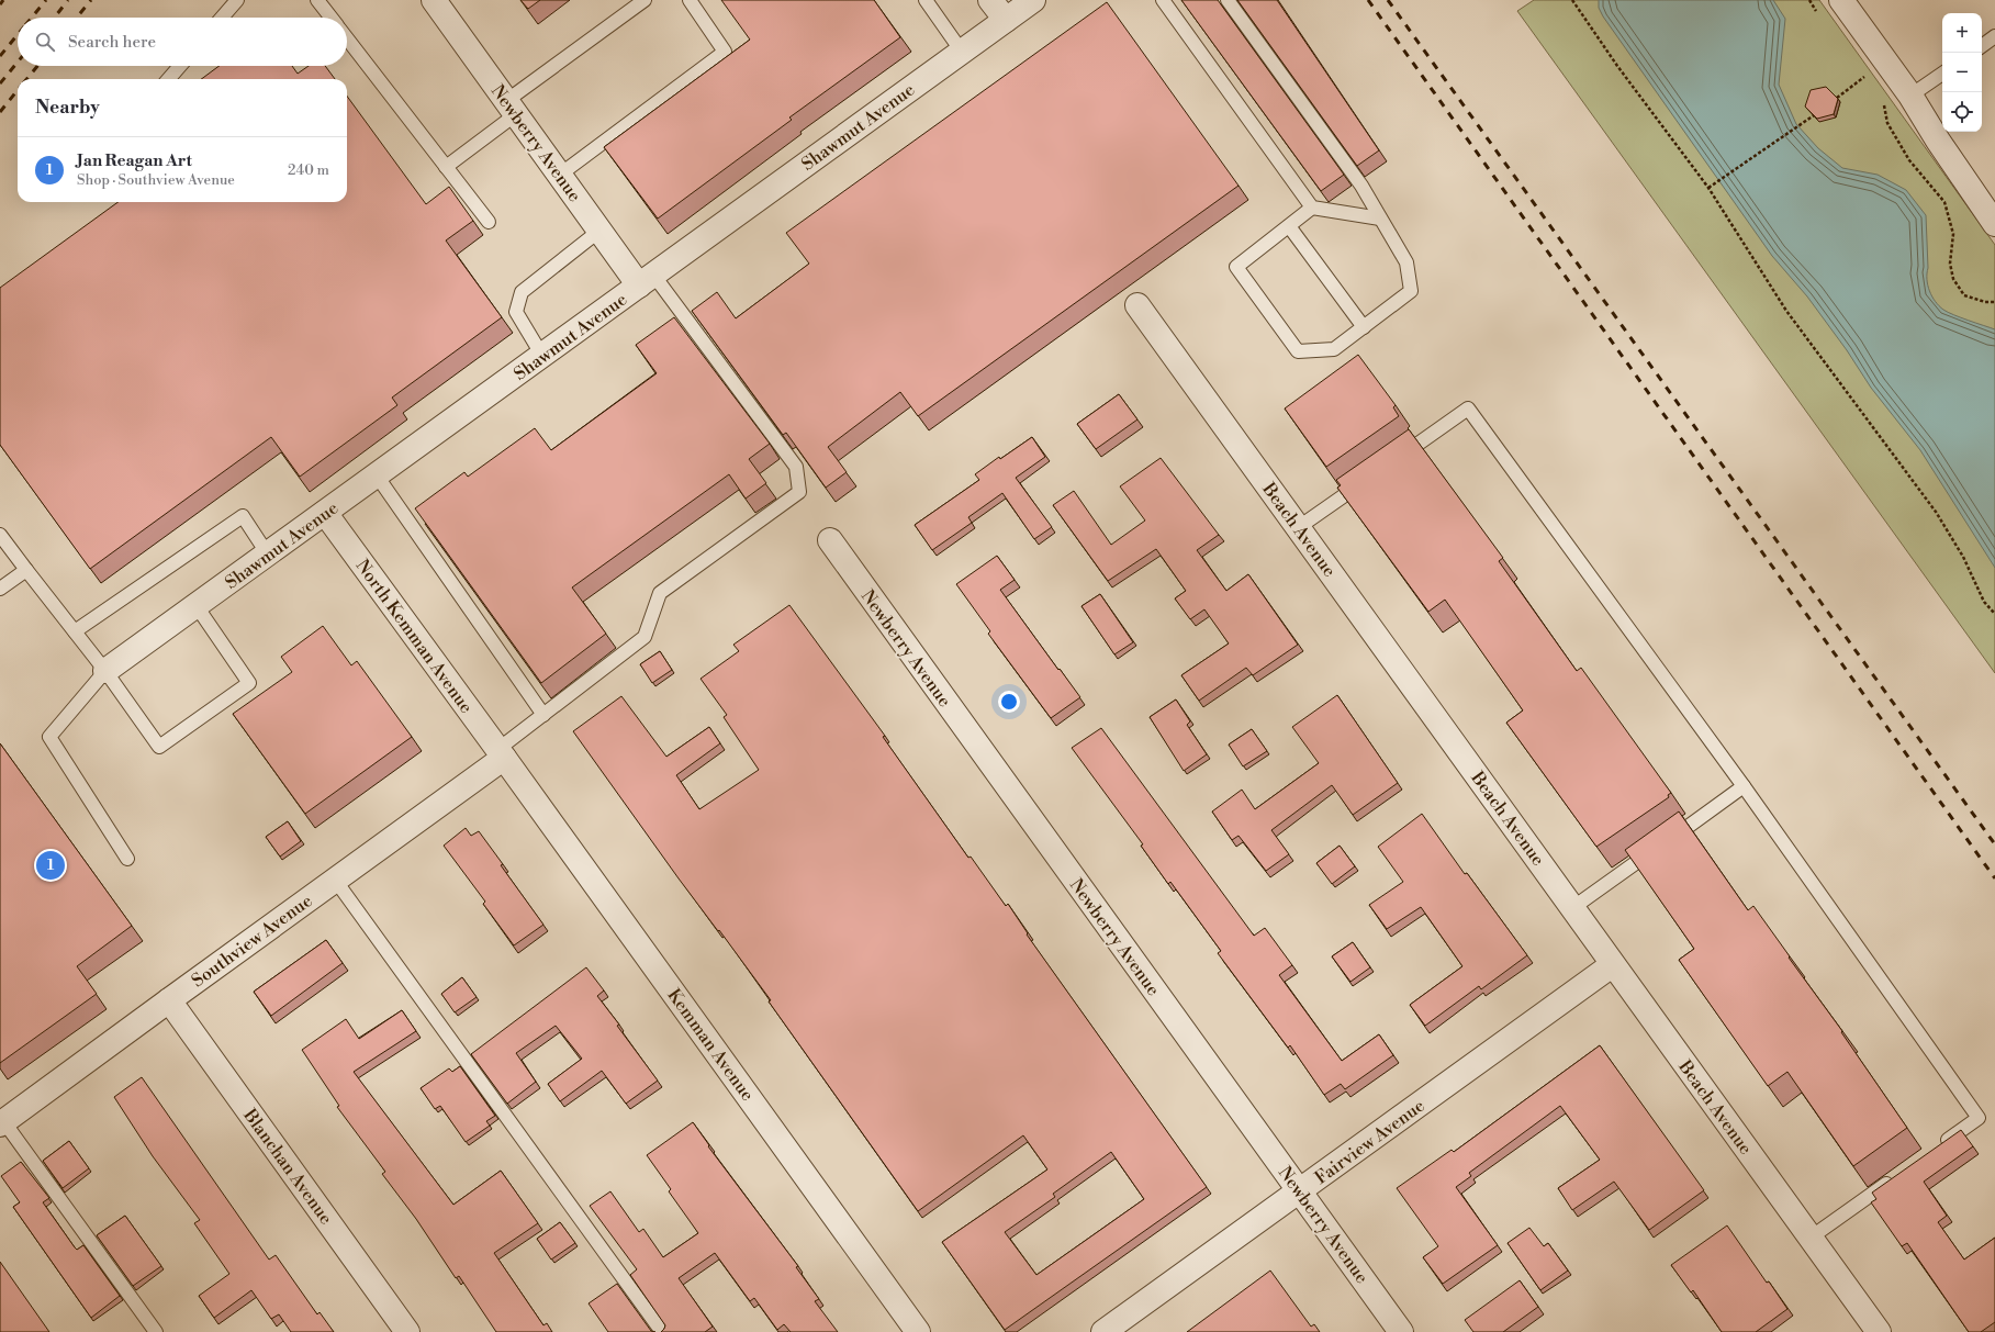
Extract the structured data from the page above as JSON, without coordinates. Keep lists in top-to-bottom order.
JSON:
{
  "streets": {
    "street": [
      "Shawmut Avenue",
      "Newberry Avenue",
      "Beach Avenue",
      "North Kemman Avenue",
      "Southview Avenue",
      "Kemman Avenue",
      "Fairview Avenue",
      "Blanchan Avenue"
    ]
  },
  "crossings": [
    ["Shawmut Avenue", "Newberry Avenue"],
    ["Shawmut Avenue", "North Kemman Avenue"],
    ["Newberry Avenue", "Fairview Avenue"],
    ["Beach Avenue", "Fairview Avenue"],
    ["North Kemman Avenue", "Southview Avenue"],
    ["North Kemman Avenue", "Kemman Avenue"],
    ["Southview Avenue", "Kemman Avenue"],
    ["Southview Avenue", "Blanchan Avenue"]
  ],
  "page": {
    "map_buttons": ["+", "−"],
    "search": "Search here",
    "heading": "Nearby",
    "list": [
      {
        "mark": "1",
        "name": "Jan Reagan Art",
        "note": "Shop · Southview Avenue",
        "value": "240 m"
      }
    ],
    "pins": "1"
  }
}
